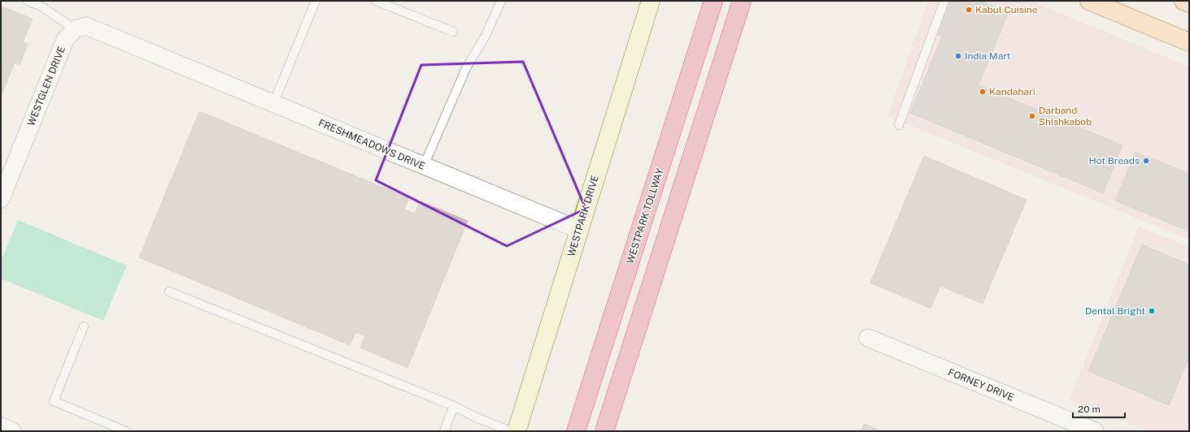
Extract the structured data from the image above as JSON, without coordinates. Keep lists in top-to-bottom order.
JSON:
{
  "streets": {
    "highway": ["WESTPARK TOLLWAY"],
    "main road": ["WESTPARK DRIVE"],
    "street": ["WESTGLEN DRIVE", "FRESHMEADOWS DRIVE", "FORNEY DRIVE"]
  },
  "crossings": [
    ["WESTGLEN DRIVE", "FRESHMEADOWS DRIVE"],
    ["FRESHMEADOWS DRIVE", "WESTPARK DRIVE"]
  ],
  "places": [
    "Kabul Cuisine",
    "India Mart",
    "Kandahari",
    "Darband Shishkabob",
    "Hot Breads",
    "Dental Bright"
  ],
  "scale_bar": "20 m"
}
